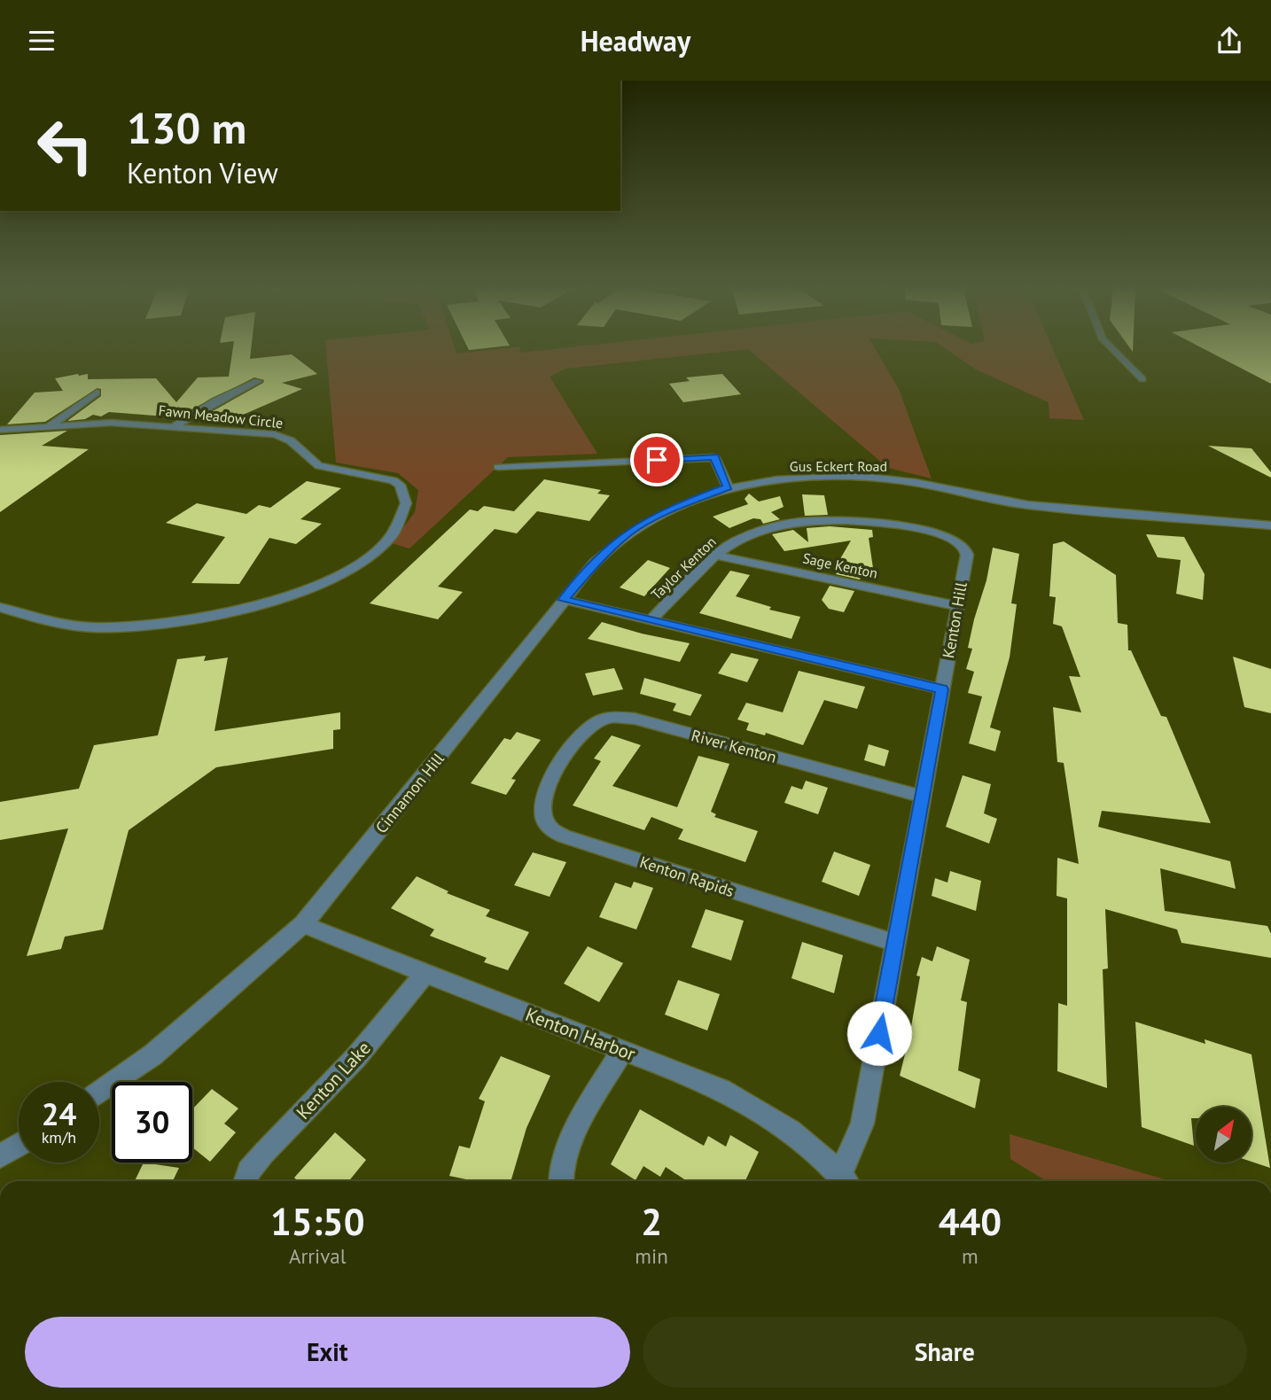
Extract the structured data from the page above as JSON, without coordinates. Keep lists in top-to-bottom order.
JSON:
{
  "streets": {
    "street": [
      "Fawn Meadow Circle",
      "Gus Eckert Road",
      "Sage Kenton",
      "Taylor Kenton",
      "Kenton Hill",
      "River Kenton",
      "Cinnamon Hill",
      "Kenton Rapids",
      "Kenton Harbor",
      "Kenton Lake"
    ]
  },
  "crossings": [
    ["Gus Eckert Road", "Cinnamon Hill"],
    ["Sage Kenton", "Taylor Kenton"],
    ["Sage Kenton", "Kenton Hill"],
    ["Taylor Kenton", "Kenton Hill"],
    ["Kenton Hill", "River Kenton"],
    ["Kenton Hill", "Kenton Rapids"],
    ["Kenton Hill", "Kenton Harbor"],
    ["River Kenton", "Kenton Rapids"],
    ["Cinnamon Hill", "Kenton Harbor"],
    ["Kenton Harbor", "Kenton Lake"]
  ],
  "north": "top right",
  "page": {
    "header": "Headway",
    "turn": ["130 m", "Kenton View"],
    "speed": "24 km/h",
    "limit": "30",
    "eta": [
      "15:50",
      "Arrival",
      "2",
      "min",
      "440",
      "m"
    ],
    "buttons": ["Exit", "Share"]
  }
}
